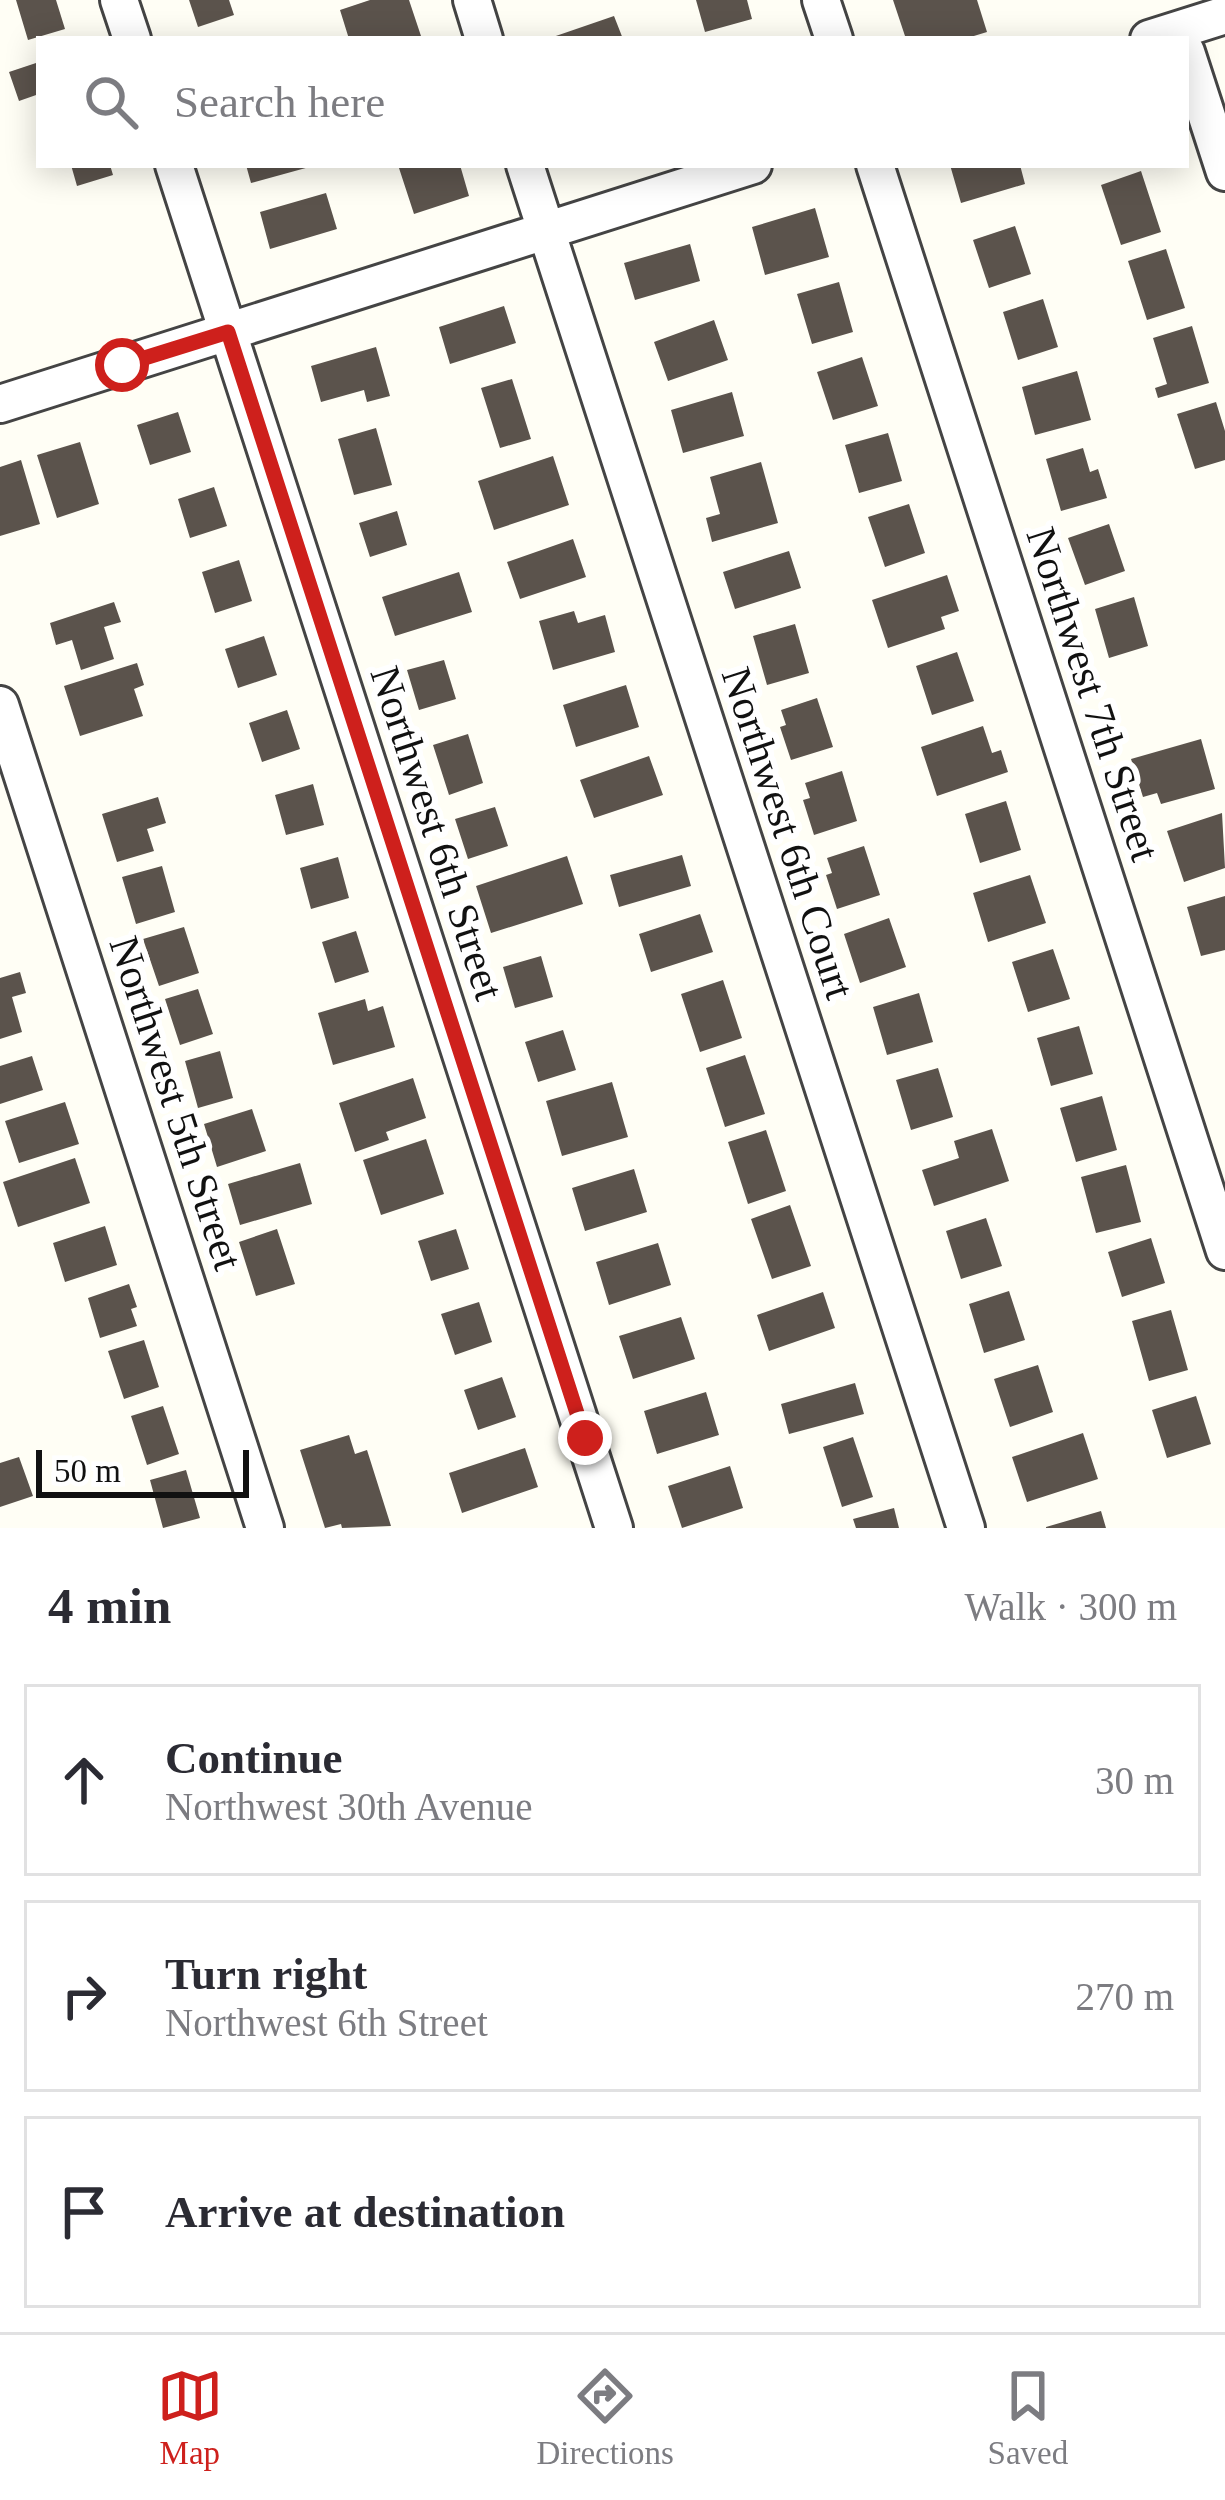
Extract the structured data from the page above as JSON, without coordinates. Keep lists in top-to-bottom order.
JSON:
{
  "streets": {
    "street": [
      "Northwest 7th Street",
      "Northwest 6th Street",
      "Northwest 6th Court",
      "Northwest 5th Street"
    ]
  },
  "scale_bar": "50 m",
  "page": {
    "search": "Search here",
    "scale": "50 m",
    "heading": ["4 min", "Walk · 300 m"],
    "list": [
      ["Continue", "Northwest 30th Avenue", "30 m"],
      ["Turn right", "Northwest 6th Street", "270 m"],
      "Arrive at destination"
    ],
    "nav": ["Map", "Directions", "Saved"]
  }
}
